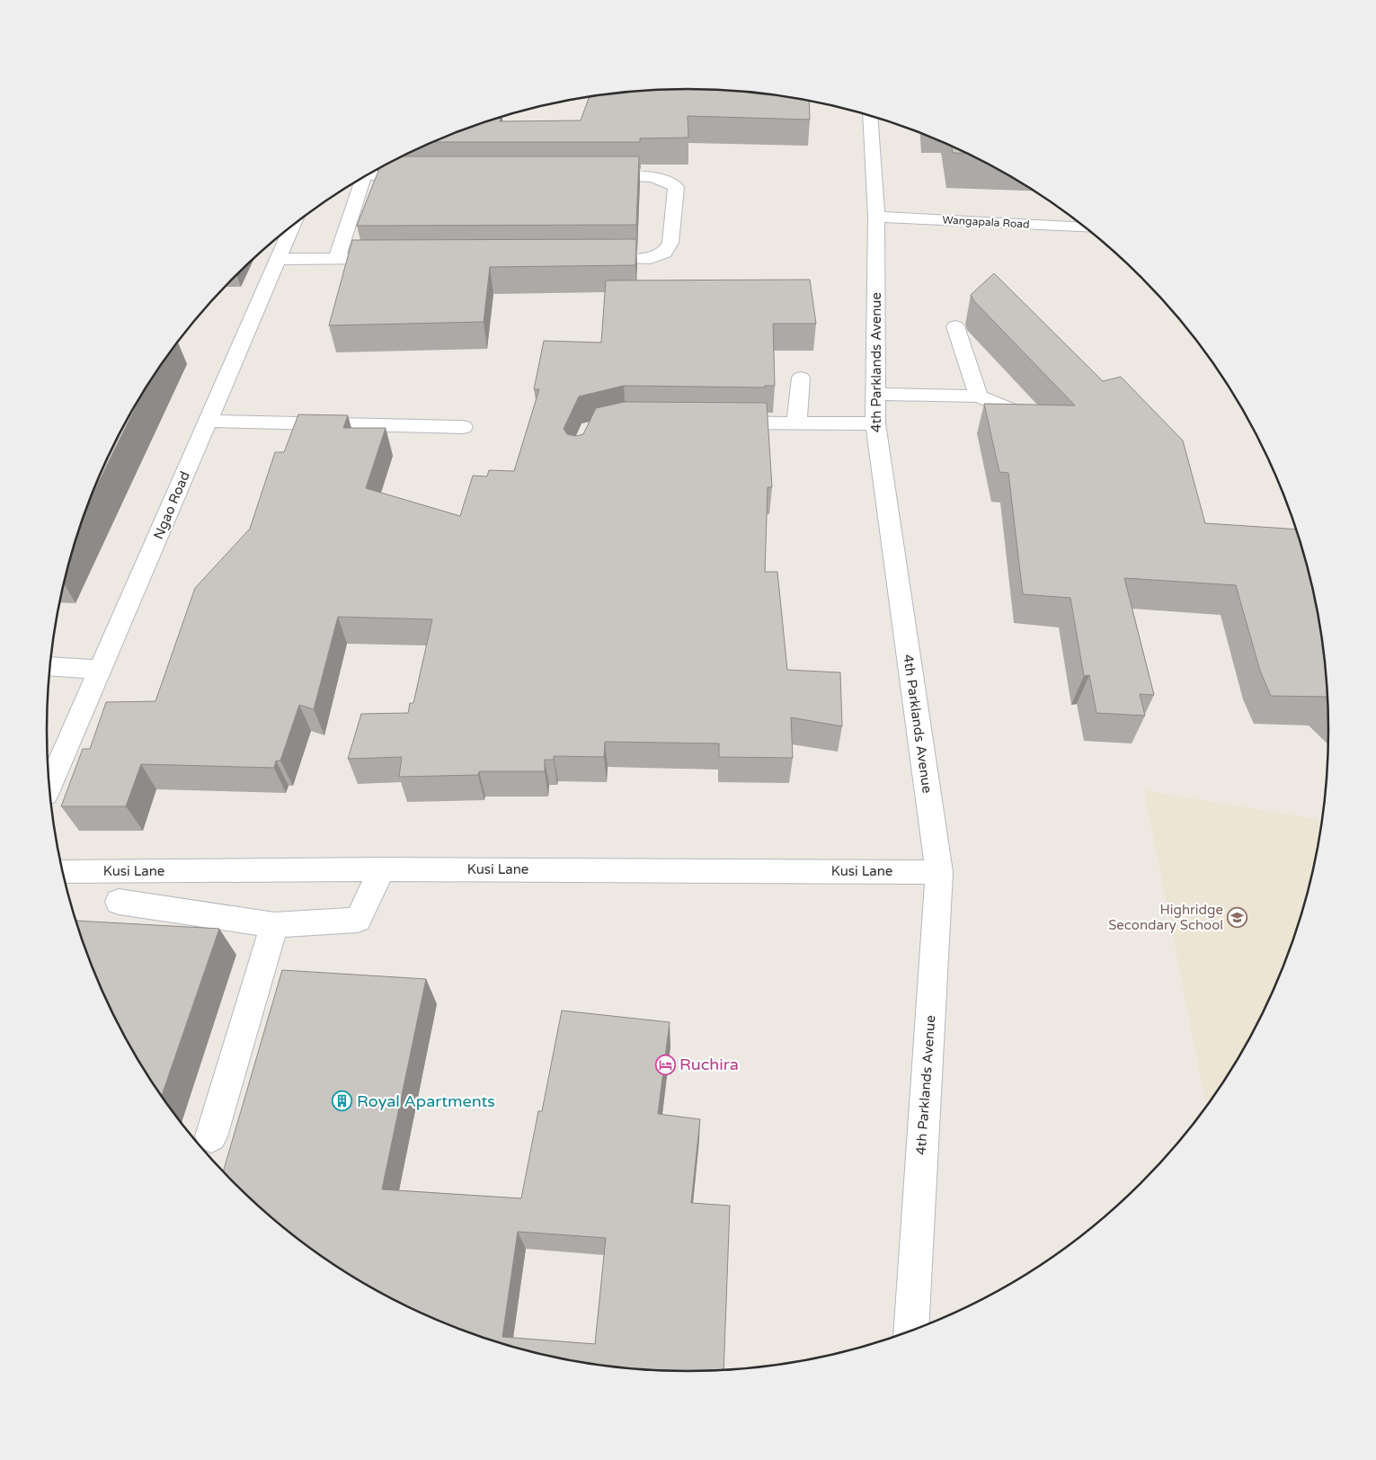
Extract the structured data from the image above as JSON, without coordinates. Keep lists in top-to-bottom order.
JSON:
{
  "streets": {
    "street": [
      "Wangapala Road",
      "4th Parklands Avenue",
      "Ngao Road",
      "Kusi Lane"
    ]
  },
  "crossings": [
    ["Wangapala Road", "4th Parklands Avenue"],
    ["4th Parklands Avenue", "Kusi Lane"]
  ],
  "places": {
    "school or university": ["Highridge Secondary School"],
    "hotel": ["Ruchira"],
    "building": ["Royal Apartments"]
  }
}
